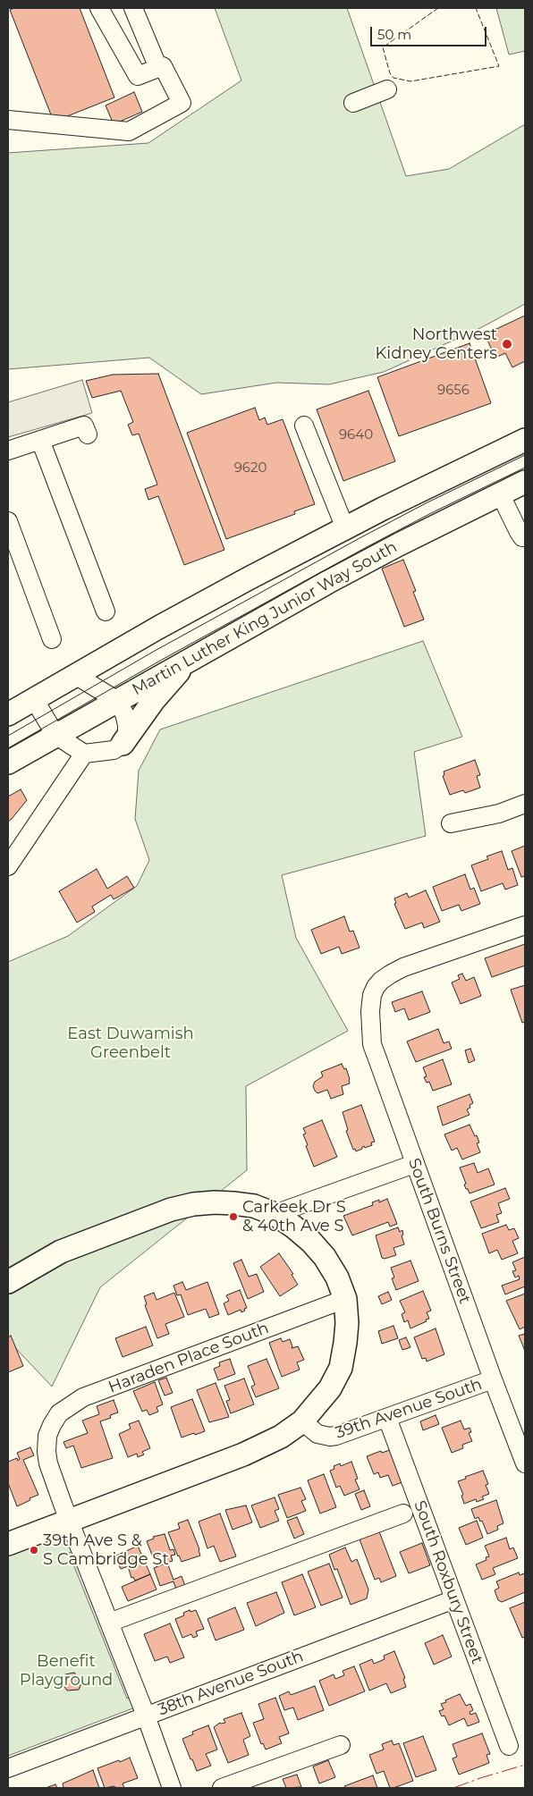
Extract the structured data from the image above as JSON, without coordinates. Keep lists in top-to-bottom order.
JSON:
{
  "streets": {
    "main road": ["Martin Luther King Junior Way South"],
    "street": [
      "South Burns Street",
      "Haraden Place South",
      "39th Avenue South",
      "South Roxbury Street",
      "38th Avenue South"
    ]
  },
  "crossings": [
    ["South Burns Street", "39th Avenue South"],
    ["39th Avenue South", "South Roxbury Street"],
    ["South Roxbury Street", "38th Avenue South"]
  ],
  "parks": ["East Duwamish Greenbelt", "Benefit Playground"],
  "places": ["Northwest Kidney Centers", "Carkeek Dr S & 40th Ave S", "39th Ave S & S Cambridge St"],
  "house_numbers": ["9656", "9640", "9620"],
  "scale_bar": "50 m"
}
